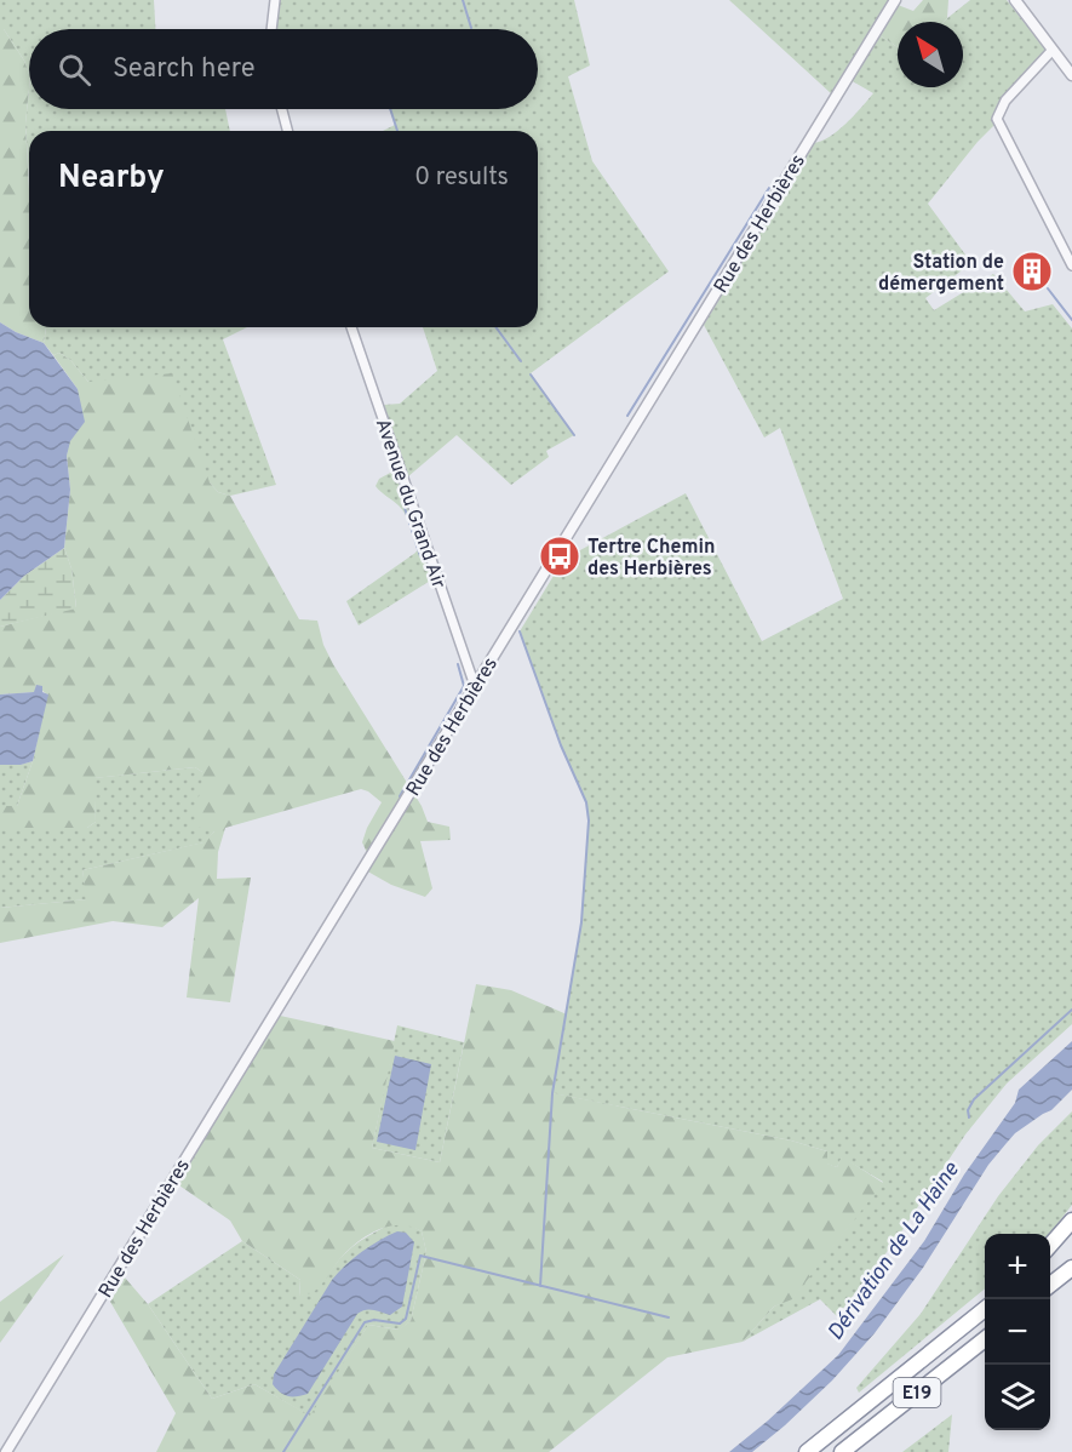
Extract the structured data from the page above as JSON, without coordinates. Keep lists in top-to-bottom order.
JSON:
{
  "streets": {
    "highway": ["E19"],
    "street": ["Rue des Herbières", "Avenue du Grand Air"]
  },
  "crossings": [
    ["Rue des Herbières", "Avenue du Grand Air"]
  ],
  "water": ["Dérivation de La Haine"],
  "places": {
    "building": ["Station de démergement"],
    "bus stop": ["Tertre Chemin des Herbières"]
  },
  "north": "top left",
  "page": {
    "search": "Search here",
    "heading": ["Nearby", "0 results"],
    "map_buttons": ["+", "−"]
  }
}
